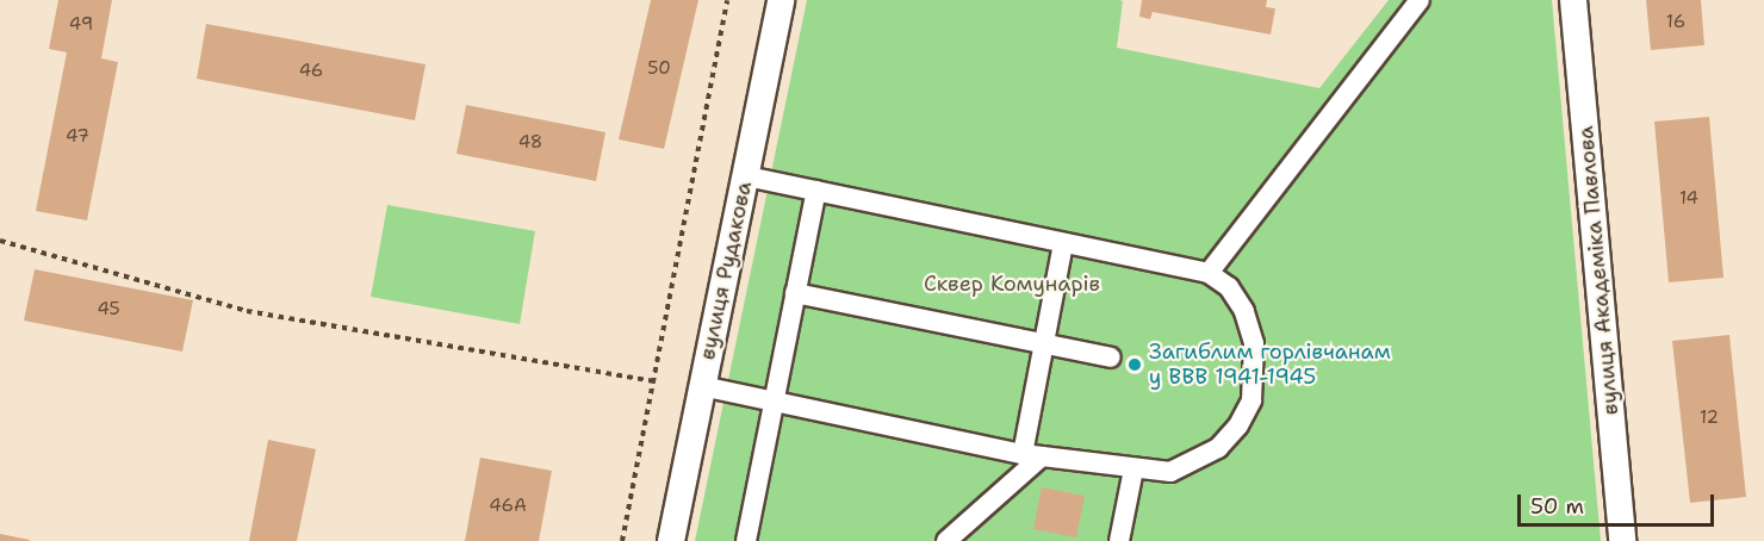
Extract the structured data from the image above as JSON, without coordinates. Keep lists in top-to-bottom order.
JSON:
{
  "streets": {
    "street": ["вулиця Рудакова", "вулиця Академіка Павлова"]
  },
  "parks": ["Сквер Комунарів"],
  "places": ["Загиблим горлівчанам у ВВВ 1941-1945"],
  "house_numbers": [
    "16",
    "49",
    "50",
    "46",
    "47",
    "48",
    "14",
    "45",
    "12",
    "46А"
  ],
  "scale_bar": "50 m"
}
